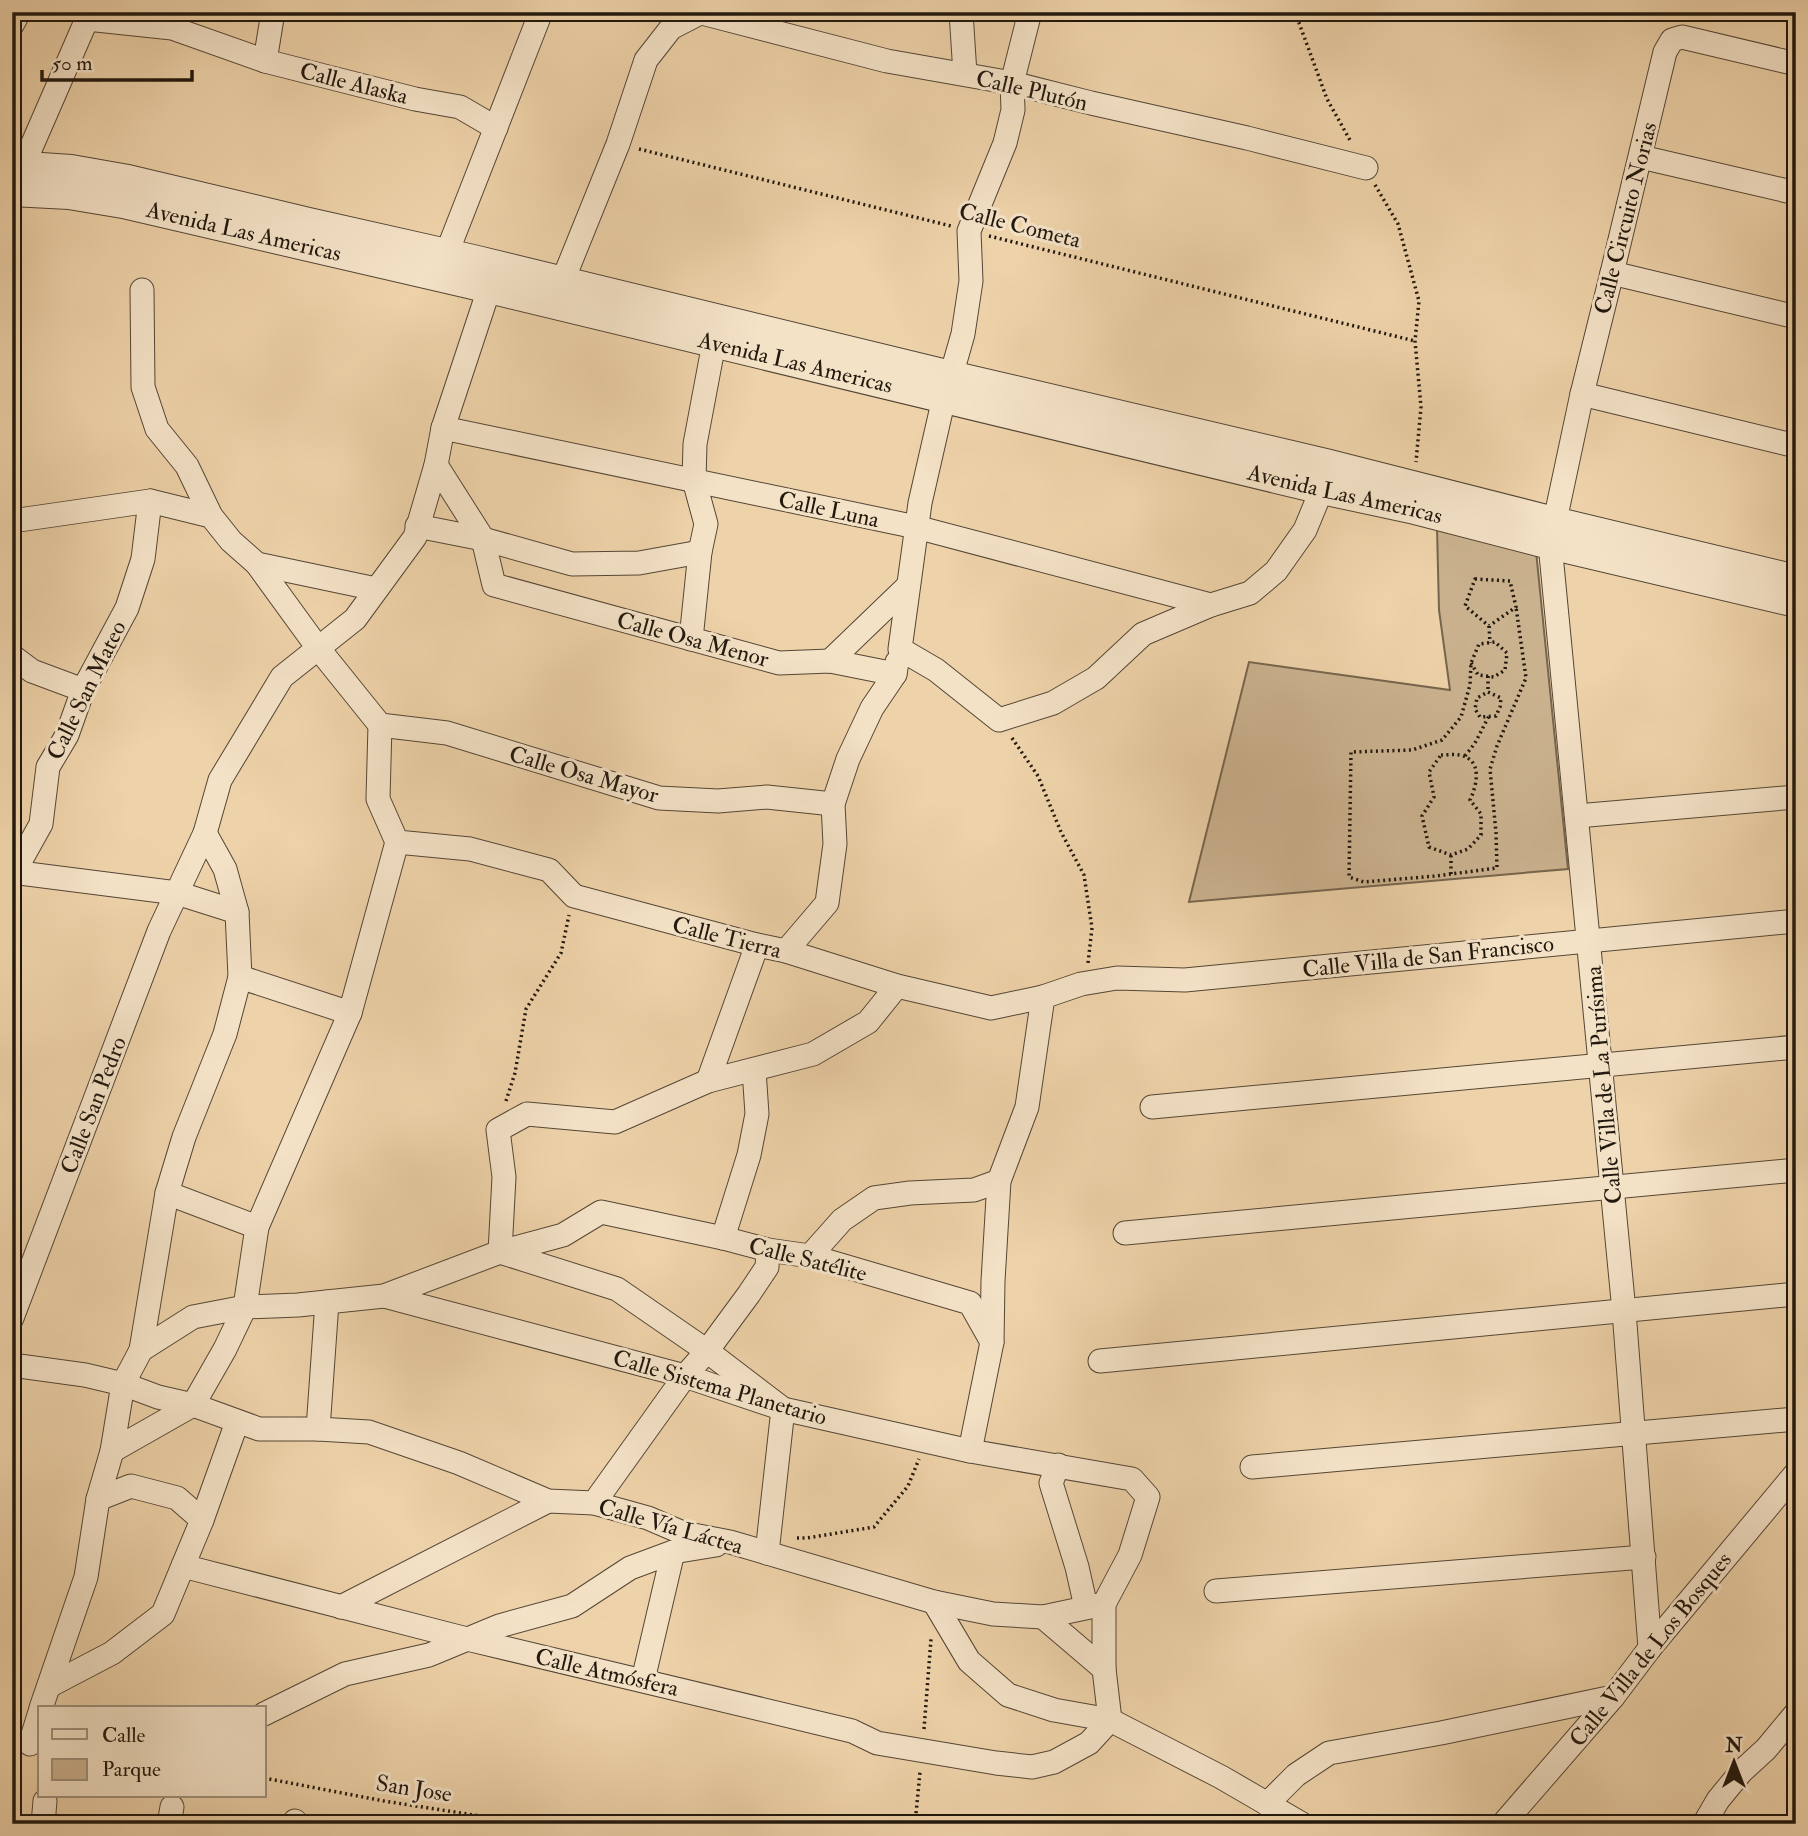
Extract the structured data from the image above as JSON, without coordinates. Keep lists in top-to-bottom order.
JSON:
{
  "streets": {
    "street": [
      "Calle Alaska",
      "Calle Plutón",
      "Calle Circuito Norias",
      "Avenida Las Americas",
      "Calle Luna",
      "Calle Osa Menor",
      "Calle San Mateo",
      "Calle Osa Mayor",
      "Calle Tierra",
      "Calle Villa de San Francisco",
      "Calle Villa de La Purísima",
      "Calle San Pedro",
      "Calle Satélite",
      "Calle Sistema Planetario",
      "Calle Vía Láctea",
      "Calle Villa de Los Bosques",
      "Calle Atmósfera"
    ],
    "path": ["Calle Cometa", "San Jose"]
  },
  "crossings": [
    ["Calle Alaska", "Calle San Pedro"],
    ["Calle Circuito Norias", "Calle Villa de La Purísima"],
    ["Calle Cometa", "Avenida Las Americas"],
    ["Avenida Las Americas", "Calle San Pedro"],
    ["Calle Luna", "Calle San Pedro"],
    ["Calle Tierra", "Calle Villa de San Francisco"],
    ["Calle Villa de San Francisco", "Calle Villa de La Purísima"],
    ["Calle Villa de La Purísima", "Calle Villa de Los Bosques"],
    ["Calle Sistema Planetario", "Calle Vía Láctea"]
  ],
  "legend": ["Calle", "Parque"],
  "scale_bar": "50 m",
  "north": "top"
}
